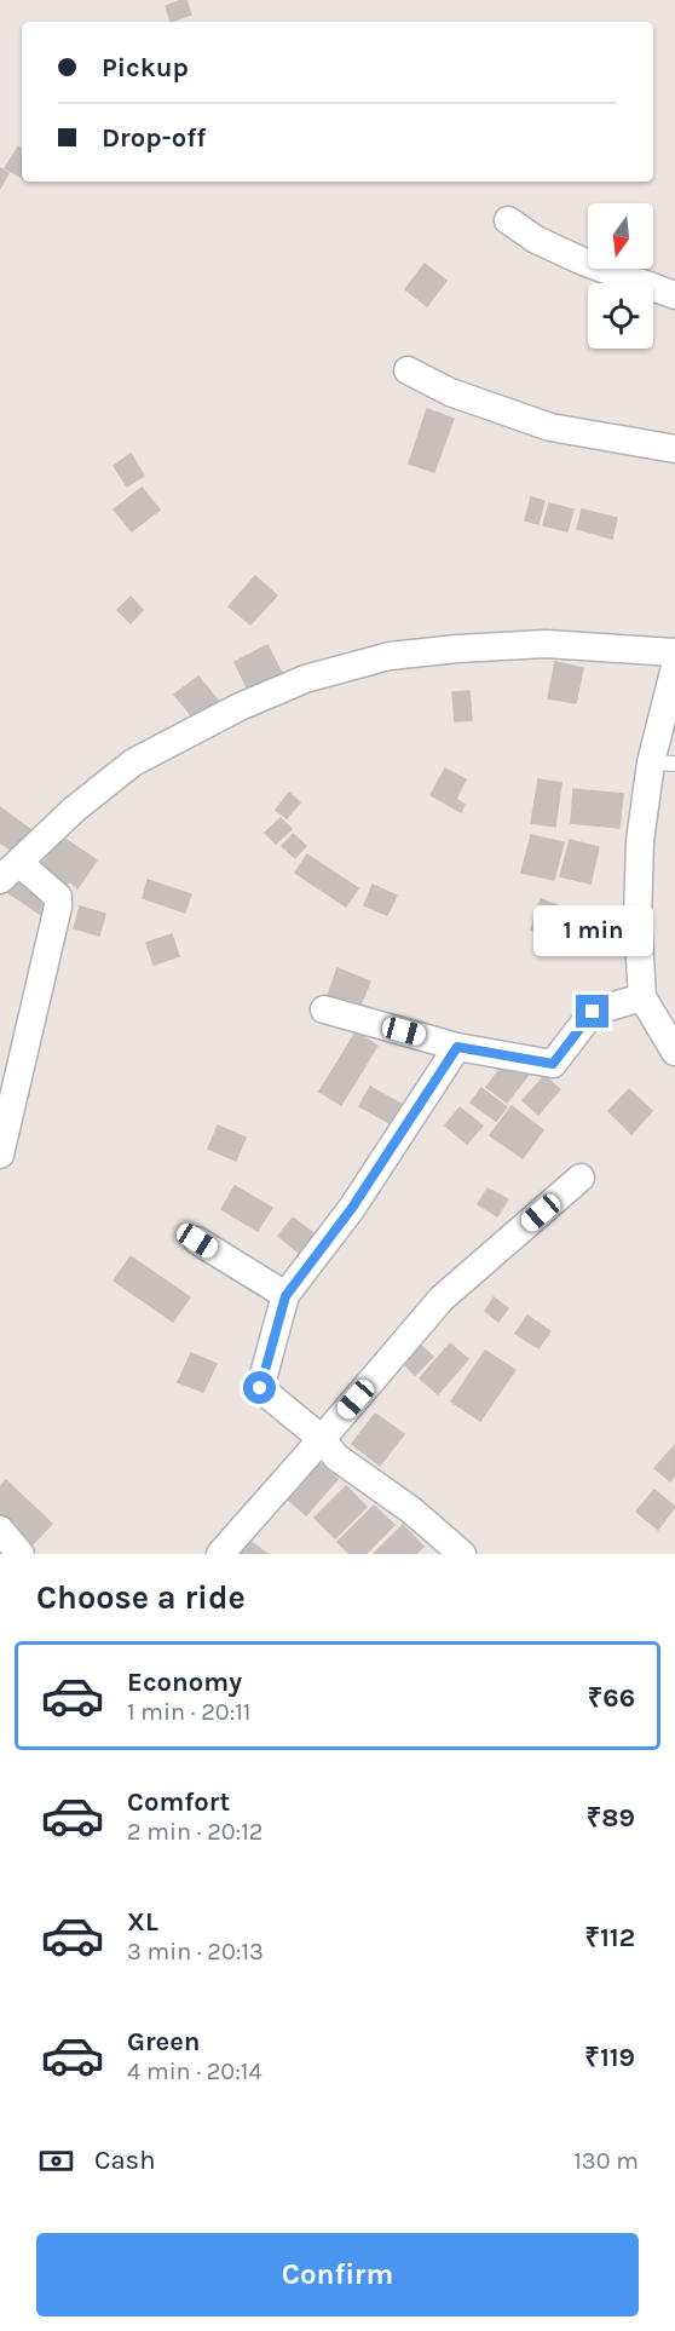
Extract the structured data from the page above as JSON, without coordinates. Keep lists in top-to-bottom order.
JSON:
{
  "north": "bottom",
  "page": {
    "banner": ["Pickup", "Drop-off"],
    "bubble": "1 min",
    "heading": "Choose a ride",
    "list": [
      {
        "name": "Economy",
        "note": "1 min · 20:11",
        "value": "₹66"
      },
      {
        "name": "Comfort",
        "note": "2 min · 20:12",
        "value": "₹89"
      },
      {
        "name": "XL",
        "note": "3 min · 20:13",
        "value": "₹112"
      },
      {
        "name": "Green",
        "note": "4 min · 20:14",
        "value": "₹119"
      }
    ],
    "pay": ["Cash", "130 m"],
    "buttons": "Confirm"
  }
}
